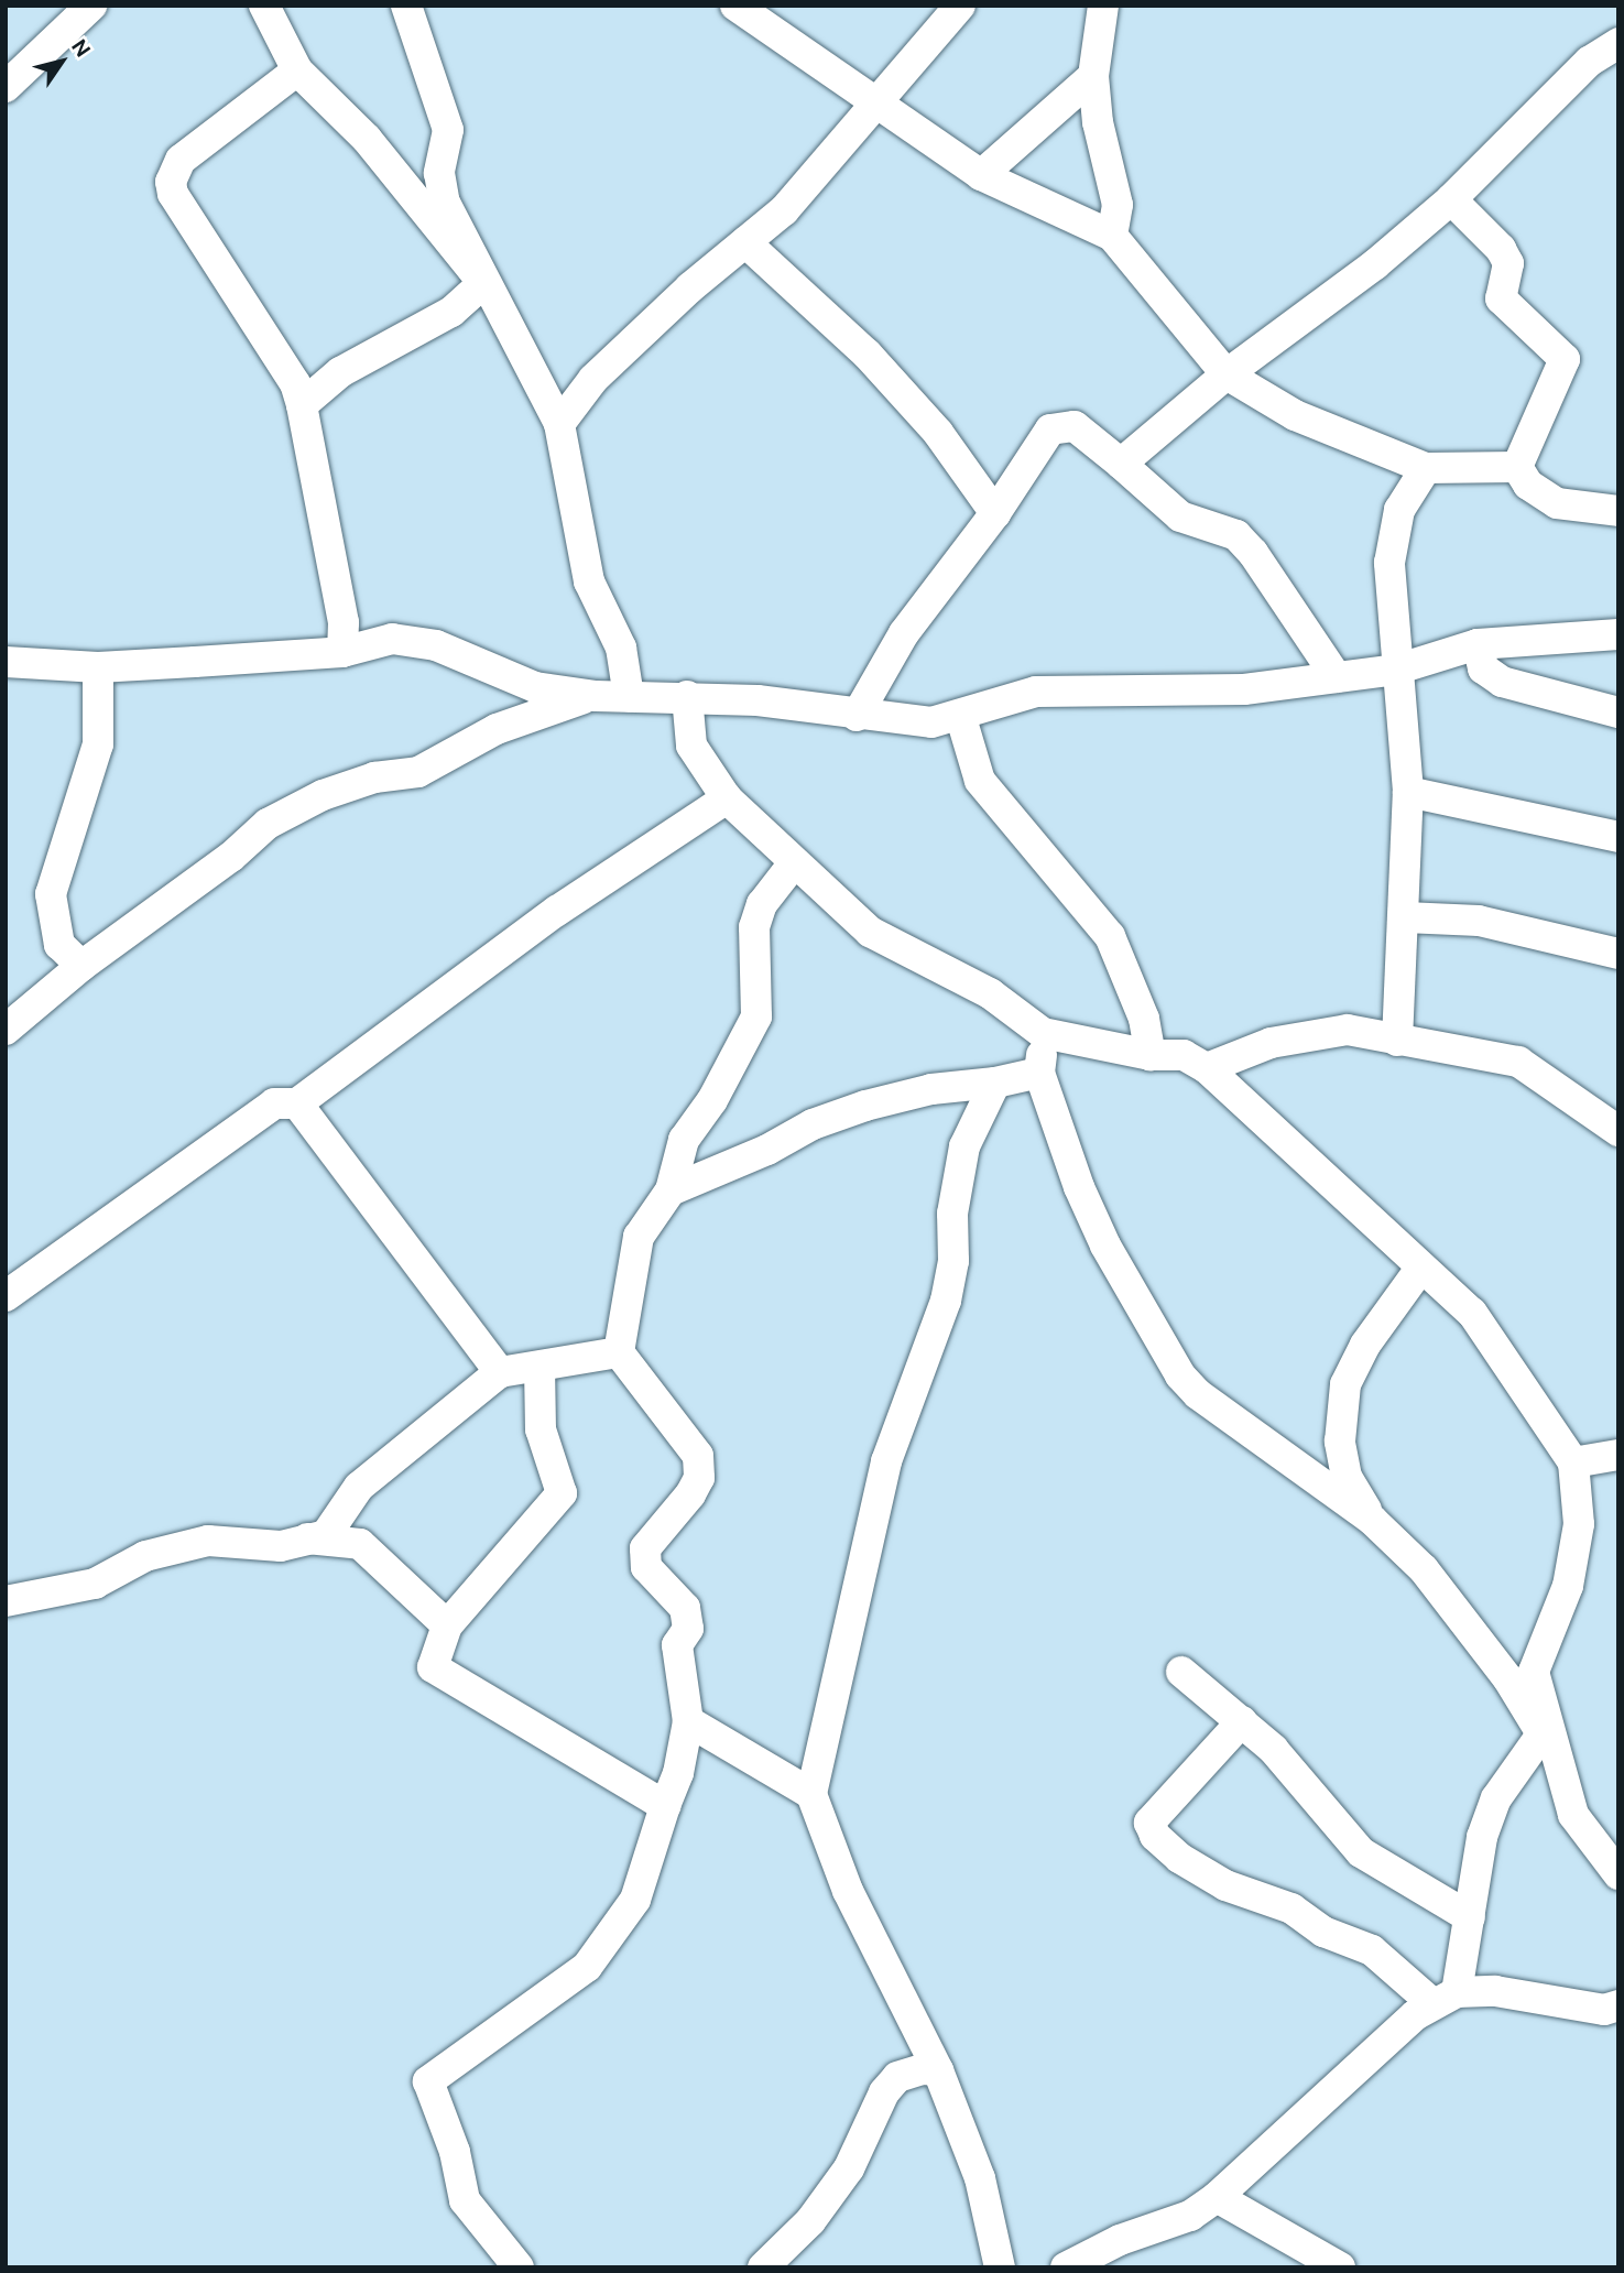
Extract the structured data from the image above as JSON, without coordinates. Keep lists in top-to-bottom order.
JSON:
{
  "north": "top right"
}
